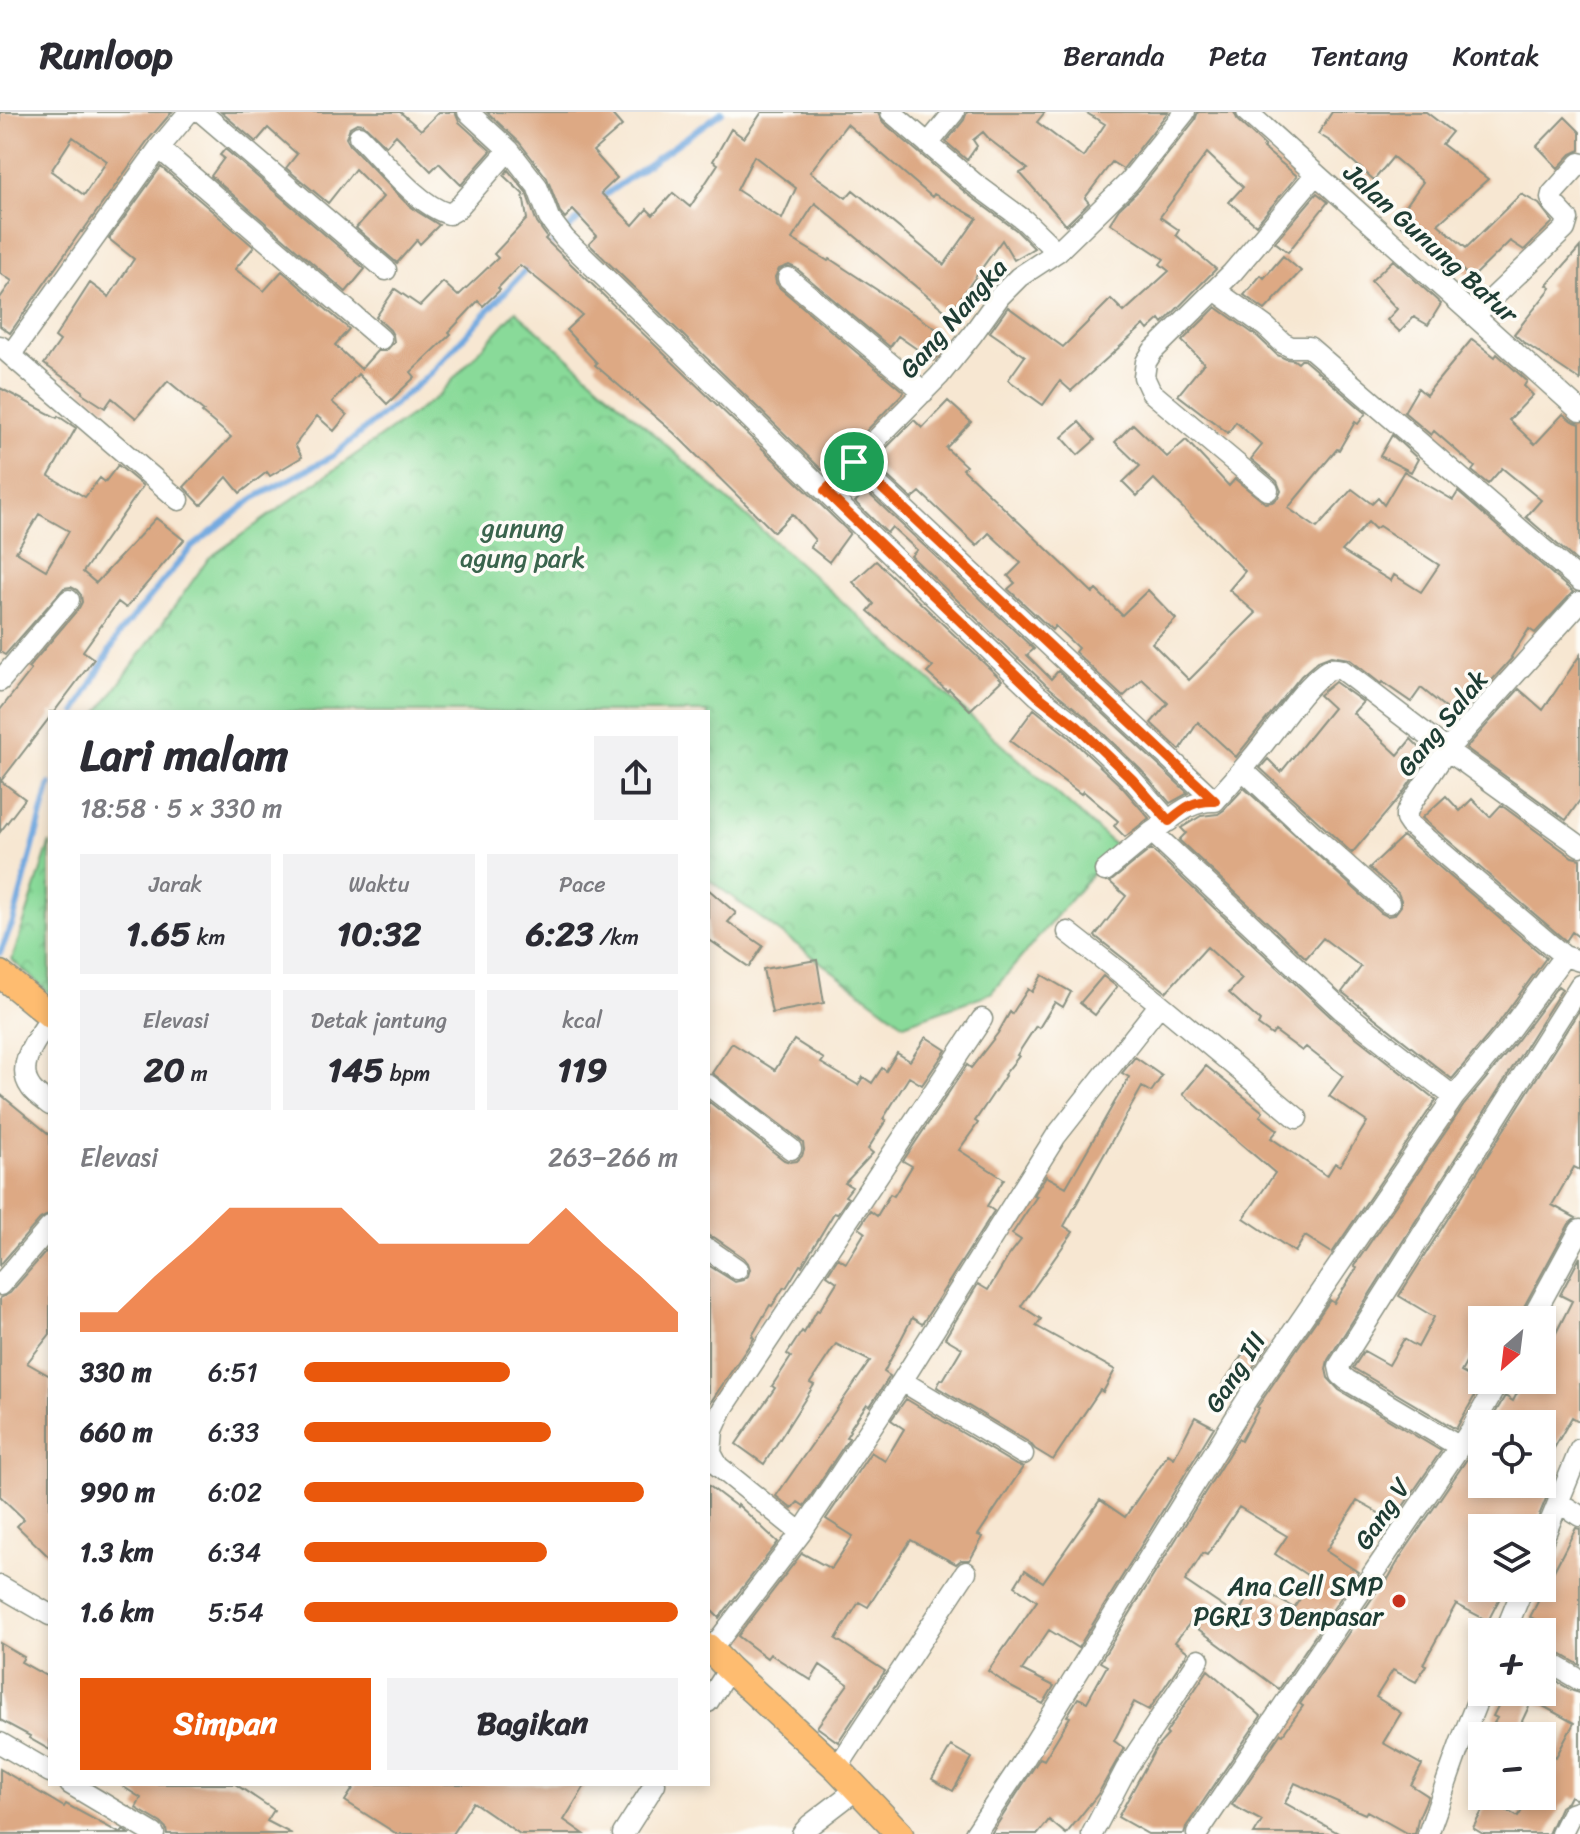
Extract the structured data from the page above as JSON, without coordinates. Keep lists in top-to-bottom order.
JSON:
{
  "streets": {
    "street": [
      "Jalan Gunung Batur",
      "Gang Nangka",
      "Gang Salak",
      "Gang III",
      "Gang V"
    ]
  },
  "crossings": [
    ["Gang Salak", "Gang III"]
  ],
  "parks": ["gunung agung park"],
  "places": ["Ana Cell SMP PGRI 3 Denpasar"],
  "north": "bottom left",
  "page": {
    "header": "Runloop",
    "nav": [
      "Beranda",
      "Peta",
      "Tentang",
      "Kontak"
    ],
    "heading": ["Lari malam", "18:58 · 5 × 330 m"],
    "stats": [
      ["Jarak", "1.65 km"],
      ["Waktu", "10:32"],
      ["Pace", "6:23 /km"],
      ["Elevasi", "20 m"],
      ["Detak jantung", "145 bpm"],
      ["kcal", "119"]
    ],
    "chart": ["Elevasi", "263–266 m"],
    "map_buttons": ["+", "−"],
    "list": [
      {
        "name": "330 m",
        "note": "6:51"
      },
      {
        "name": "660 m",
        "note": "6:33"
      },
      {
        "name": "990 m",
        "note": "6:02"
      },
      {
        "name": "1.3 km",
        "note": "6:34"
      },
      {
        "name": "1.6 km",
        "note": "5:54"
      }
    ],
    "buttons": ["Simpan", "Bagikan"]
  }
}
